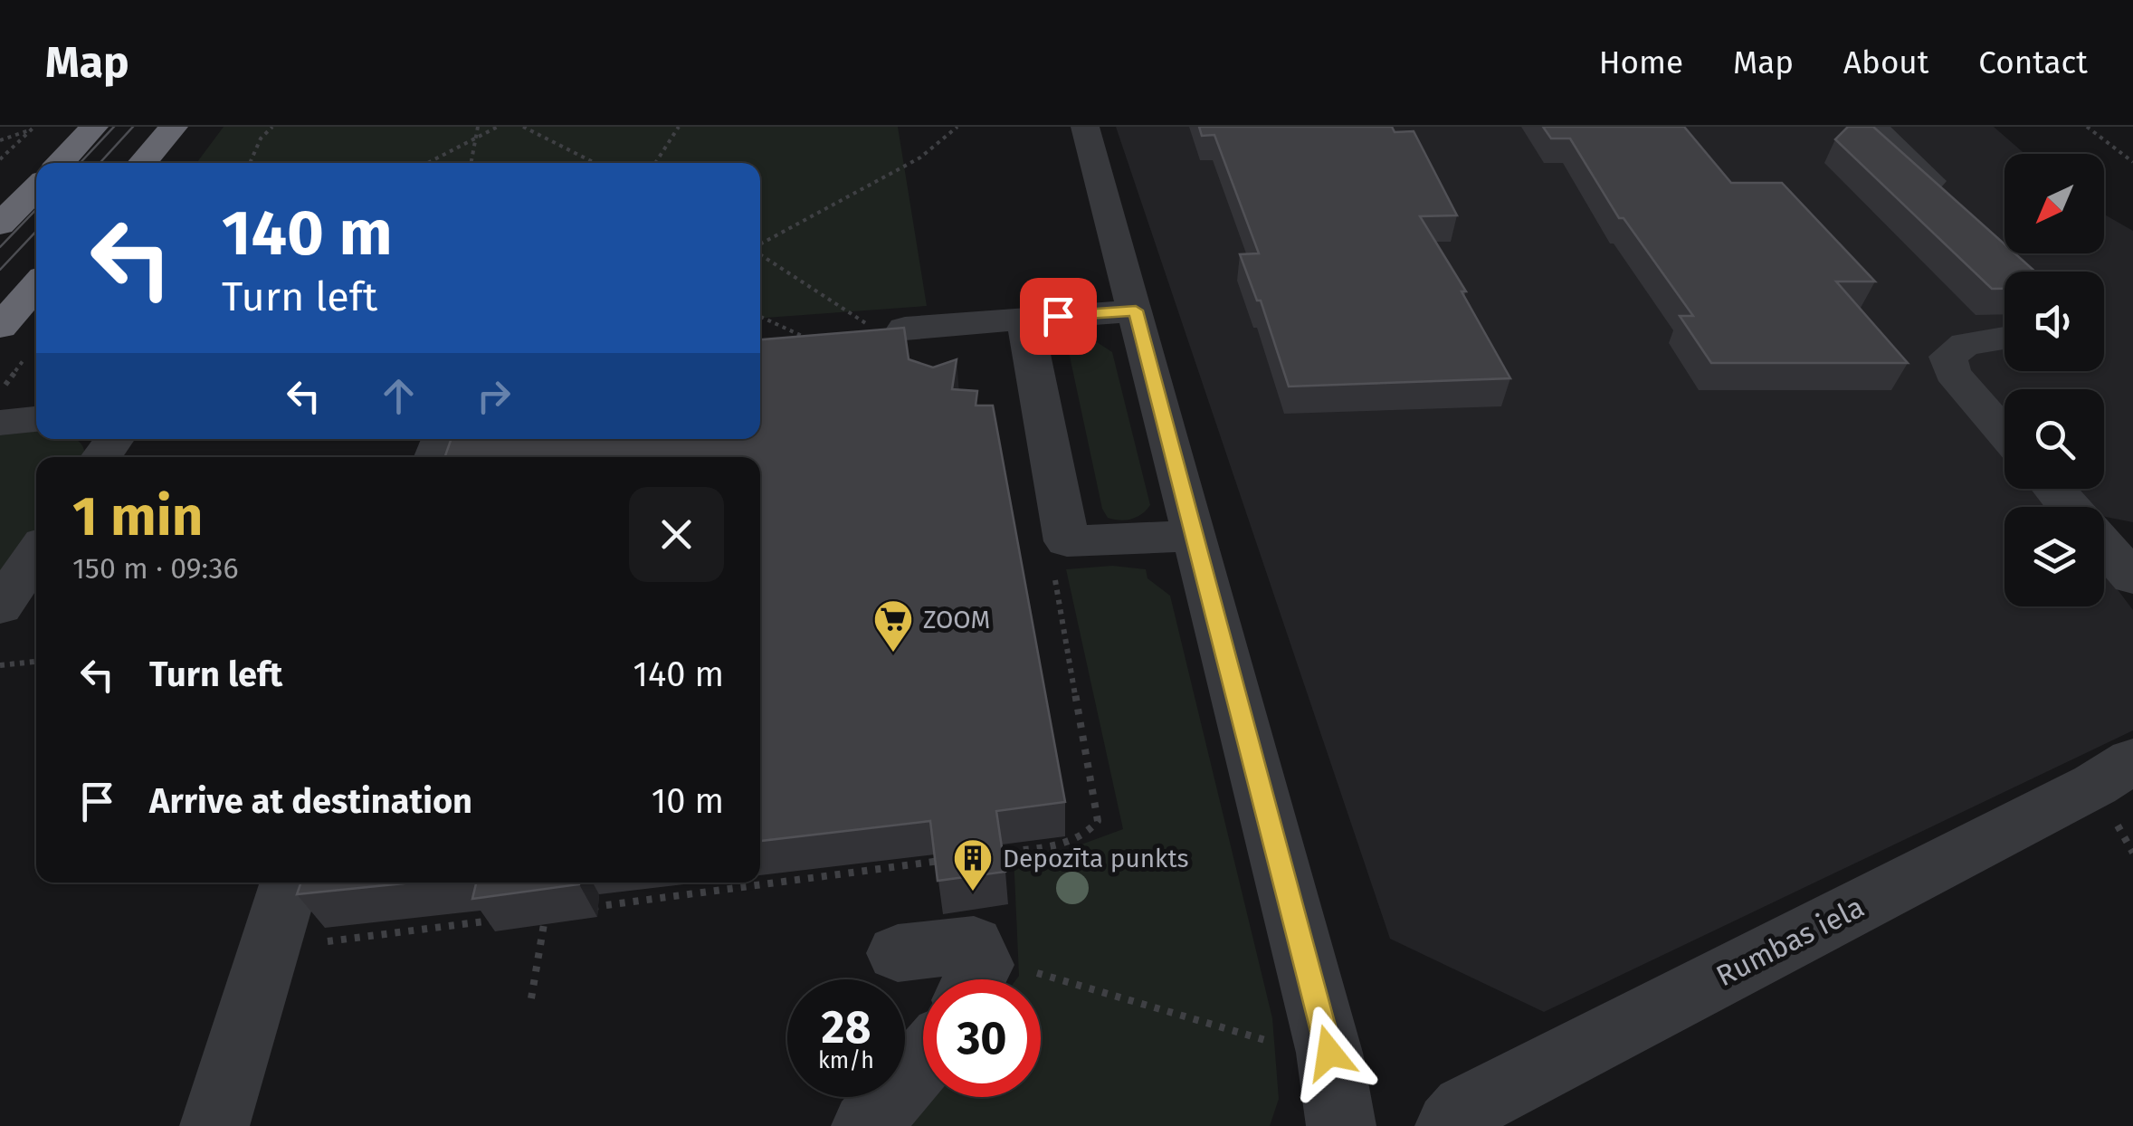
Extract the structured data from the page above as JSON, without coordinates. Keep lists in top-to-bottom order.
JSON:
{
  "streets": {
    "street": ["Rumbas iela"]
  },
  "places": {
    "supermarket": ["ZOOM"],
    "building": ["Depozīta punkts"]
  },
  "north": "bottom left",
  "page": {
    "header": "Map",
    "nav": [
      "Home",
      "Map",
      "About",
      "Contact"
    ],
    "turn": ["140 m", "Turn left"],
    "heading": ["1 min", "150 m · 09:36"],
    "list": [
      {
        "name": "Turn left",
        "value": "140 m"
      },
      {
        "name": "Arrive at destination",
        "value": "10 m"
      }
    ],
    "speed": "28 km/h",
    "limit": "30"
  }
}
